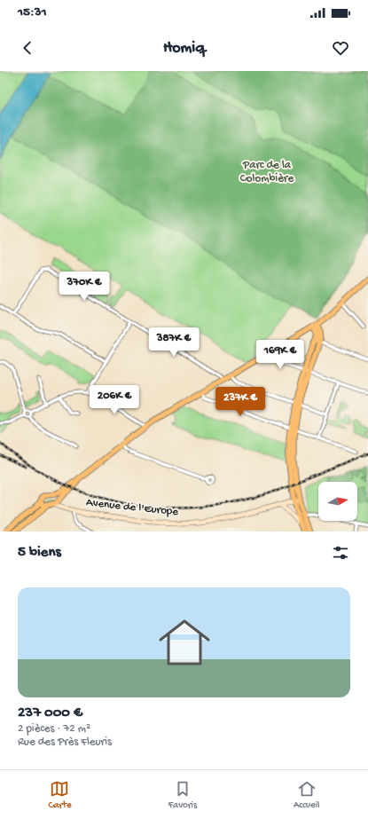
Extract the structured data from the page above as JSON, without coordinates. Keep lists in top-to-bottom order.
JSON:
{
  "streets": {
    "main road": ["Avenue de l'Europe"]
  },
  "parks": ["Parc de la Colombière"],
  "north": "right",
  "page": {
    "status": "15:31",
    "header": "Homiq",
    "price": [
      "370K €",
      "387K €",
      "169K €",
      "206K €",
      "237K €"
    ],
    "heading": "5 biens",
    "list": [
      {
        "name": "237 000 €",
        "note": "2 pièces · 72 m² · Rue des Près Fleuris"
      }
    ],
    "tabs": ["Carte", "Favoris", "Accueil"]
  }
}
